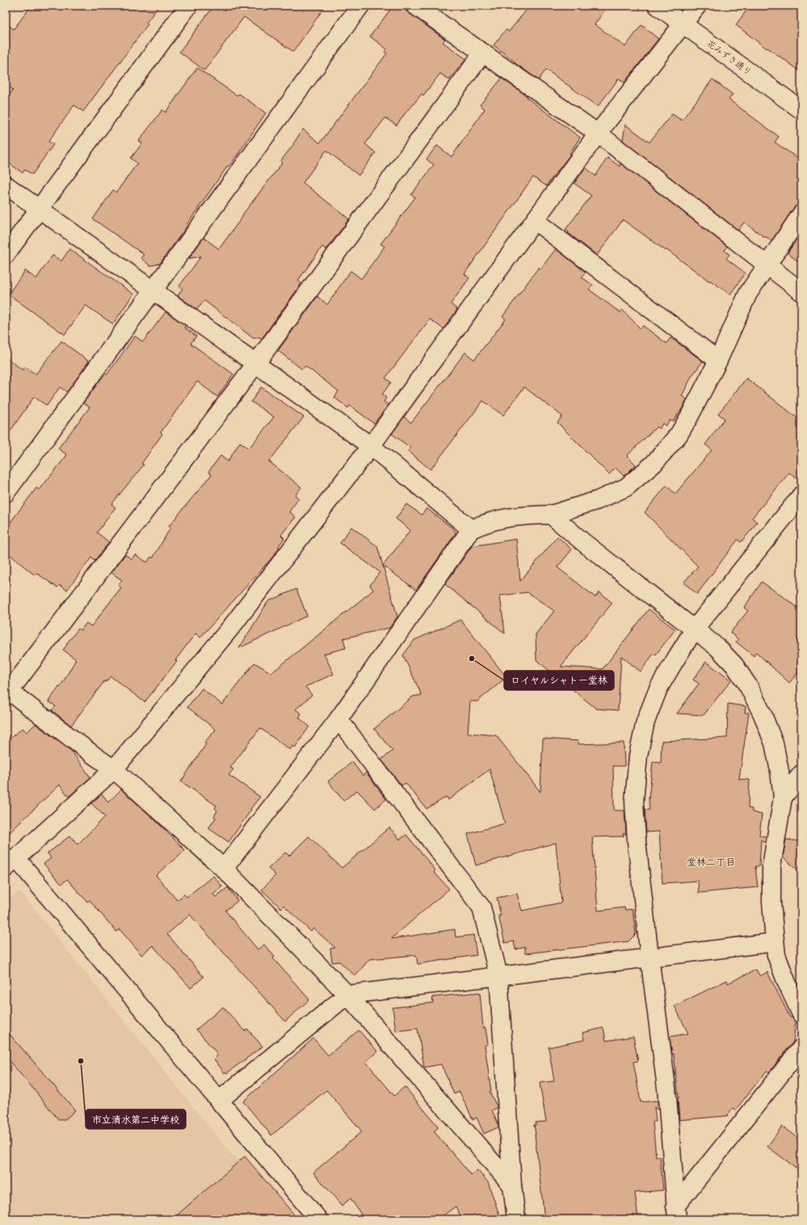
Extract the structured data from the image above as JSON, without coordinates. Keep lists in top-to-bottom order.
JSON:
{
  "streets": {
    "street": ["花みずき通り"]
  },
  "districts": ["堂林二丁目"],
  "places": ["ロイヤルシャトー堂林", "市立清水第二中学校"]
}
